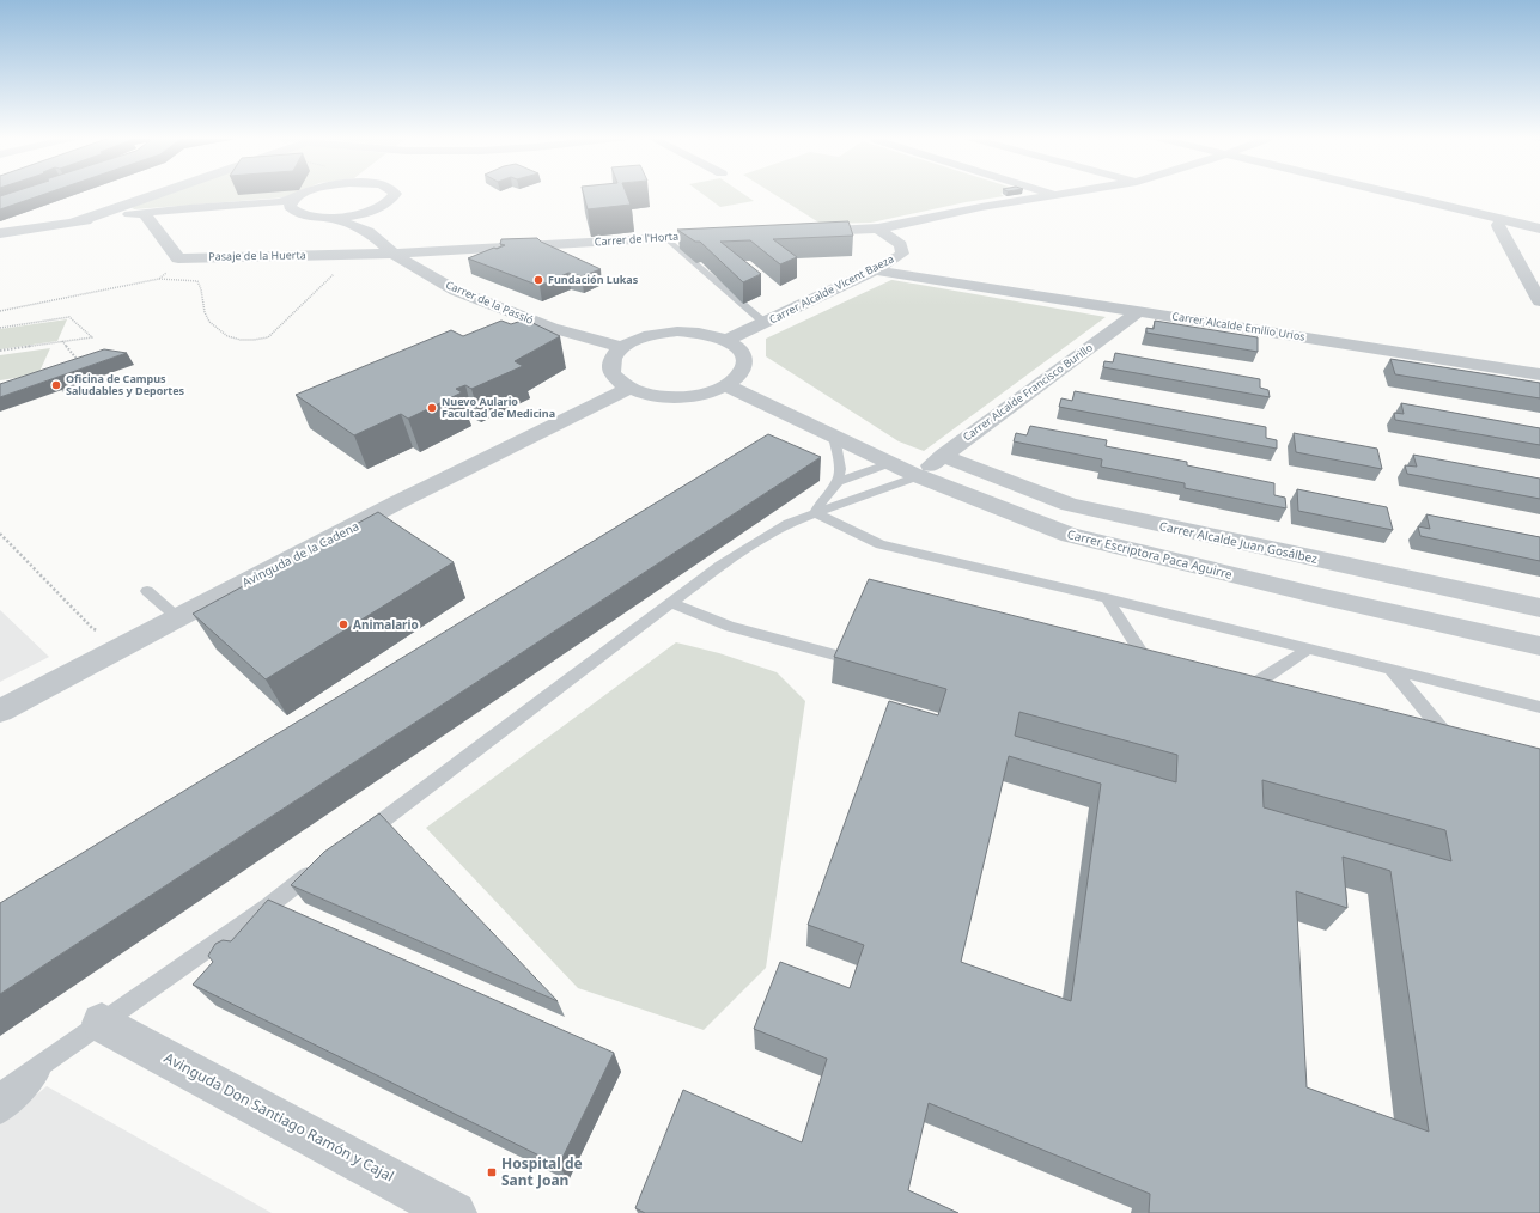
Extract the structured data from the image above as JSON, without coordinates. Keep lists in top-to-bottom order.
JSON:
{
  "streets": {
    "street": [
      "Carrer de l'Horta",
      "Pasaje de la Huerta",
      "Carrer Alcalde Vicent Baeza",
      "Carrer de la Passió",
      "Carrer Alcalde Emilio Urios",
      "Carrer Alcalde Francisco Burillo",
      "Carrer Alcalde Juan Gosálbez",
      "Avinguda de la Cadena",
      "Carrer Escriptora Paca Aguirre",
      "Avinguda Don Santiago Ramón y Cajal"
    ]
  },
  "crossings": [
    ["Carrer de l'Horta", "Pasaje de la Huerta"],
    ["Carrer de l'Horta", "Carrer de la Passió"],
    ["Pasaje de la Huerta", "Carrer de la Passió"],
    ["Carrer Alcalde Vicent Baeza", "Carrer Alcalde Emilio Urios"],
    ["Carrer Alcalde Emilio Urios", "Carrer Alcalde Francisco Burillo"],
    ["Carrer Alcalde Francisco Burillo", "Carrer Alcalde Juan Gosálbez"],
    ["Carrer Alcalde Francisco Burillo", "Carrer Escriptora Paca Aguirre"]
  ],
  "places": {
    "other": [
      "Fundación Lukas",
      "Oficina de Campus Saludables y Deportes",
      "Nuevo Aulario Facultad de Medicina",
      "Animalario"
    ],
    "transit": ["Hospital de Sant Joan"]
  }
}
